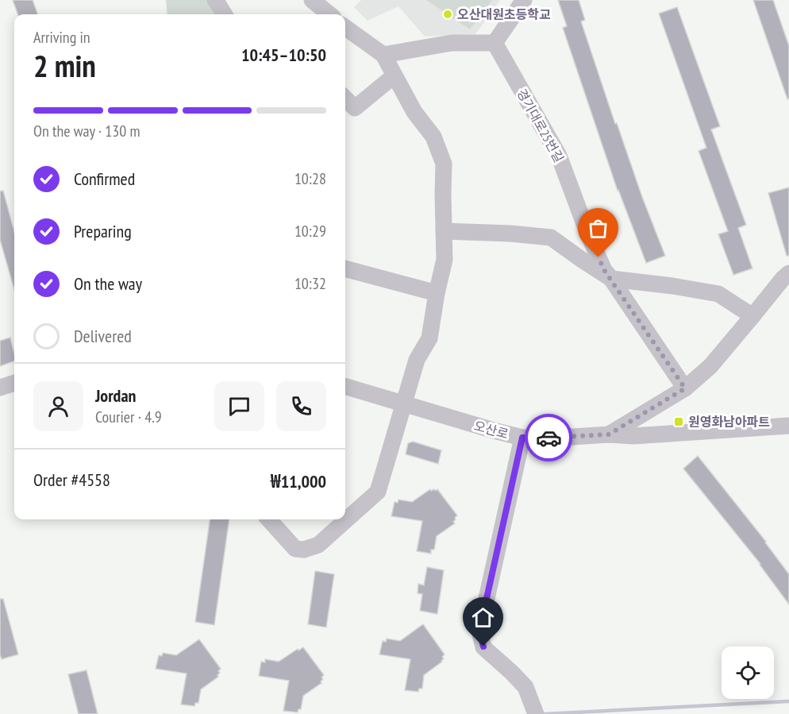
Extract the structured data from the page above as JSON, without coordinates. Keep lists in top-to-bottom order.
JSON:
{
  "streets": {
    "street": ["경기대로25번길", "오산로"]
  },
  "places": {
    "other": ["오산대원초등학교"],
    "transit": ["원영화남아파트"]
  },
  "page": {
    "heading": ["2 min", "Arriving in", "10:45–10:50"],
    "panel": [
      "Jordan",
      "Courier · 4.9",
      "Order #4558",
      "₩11,000"
    ],
    "bar": "On the way · 130 m",
    "list": [
      ["Confirmed", "10:28"],
      ["Preparing", "10:29"],
      ["On the way", "10:32"],
      "Delivered"
    ]
  }
}
